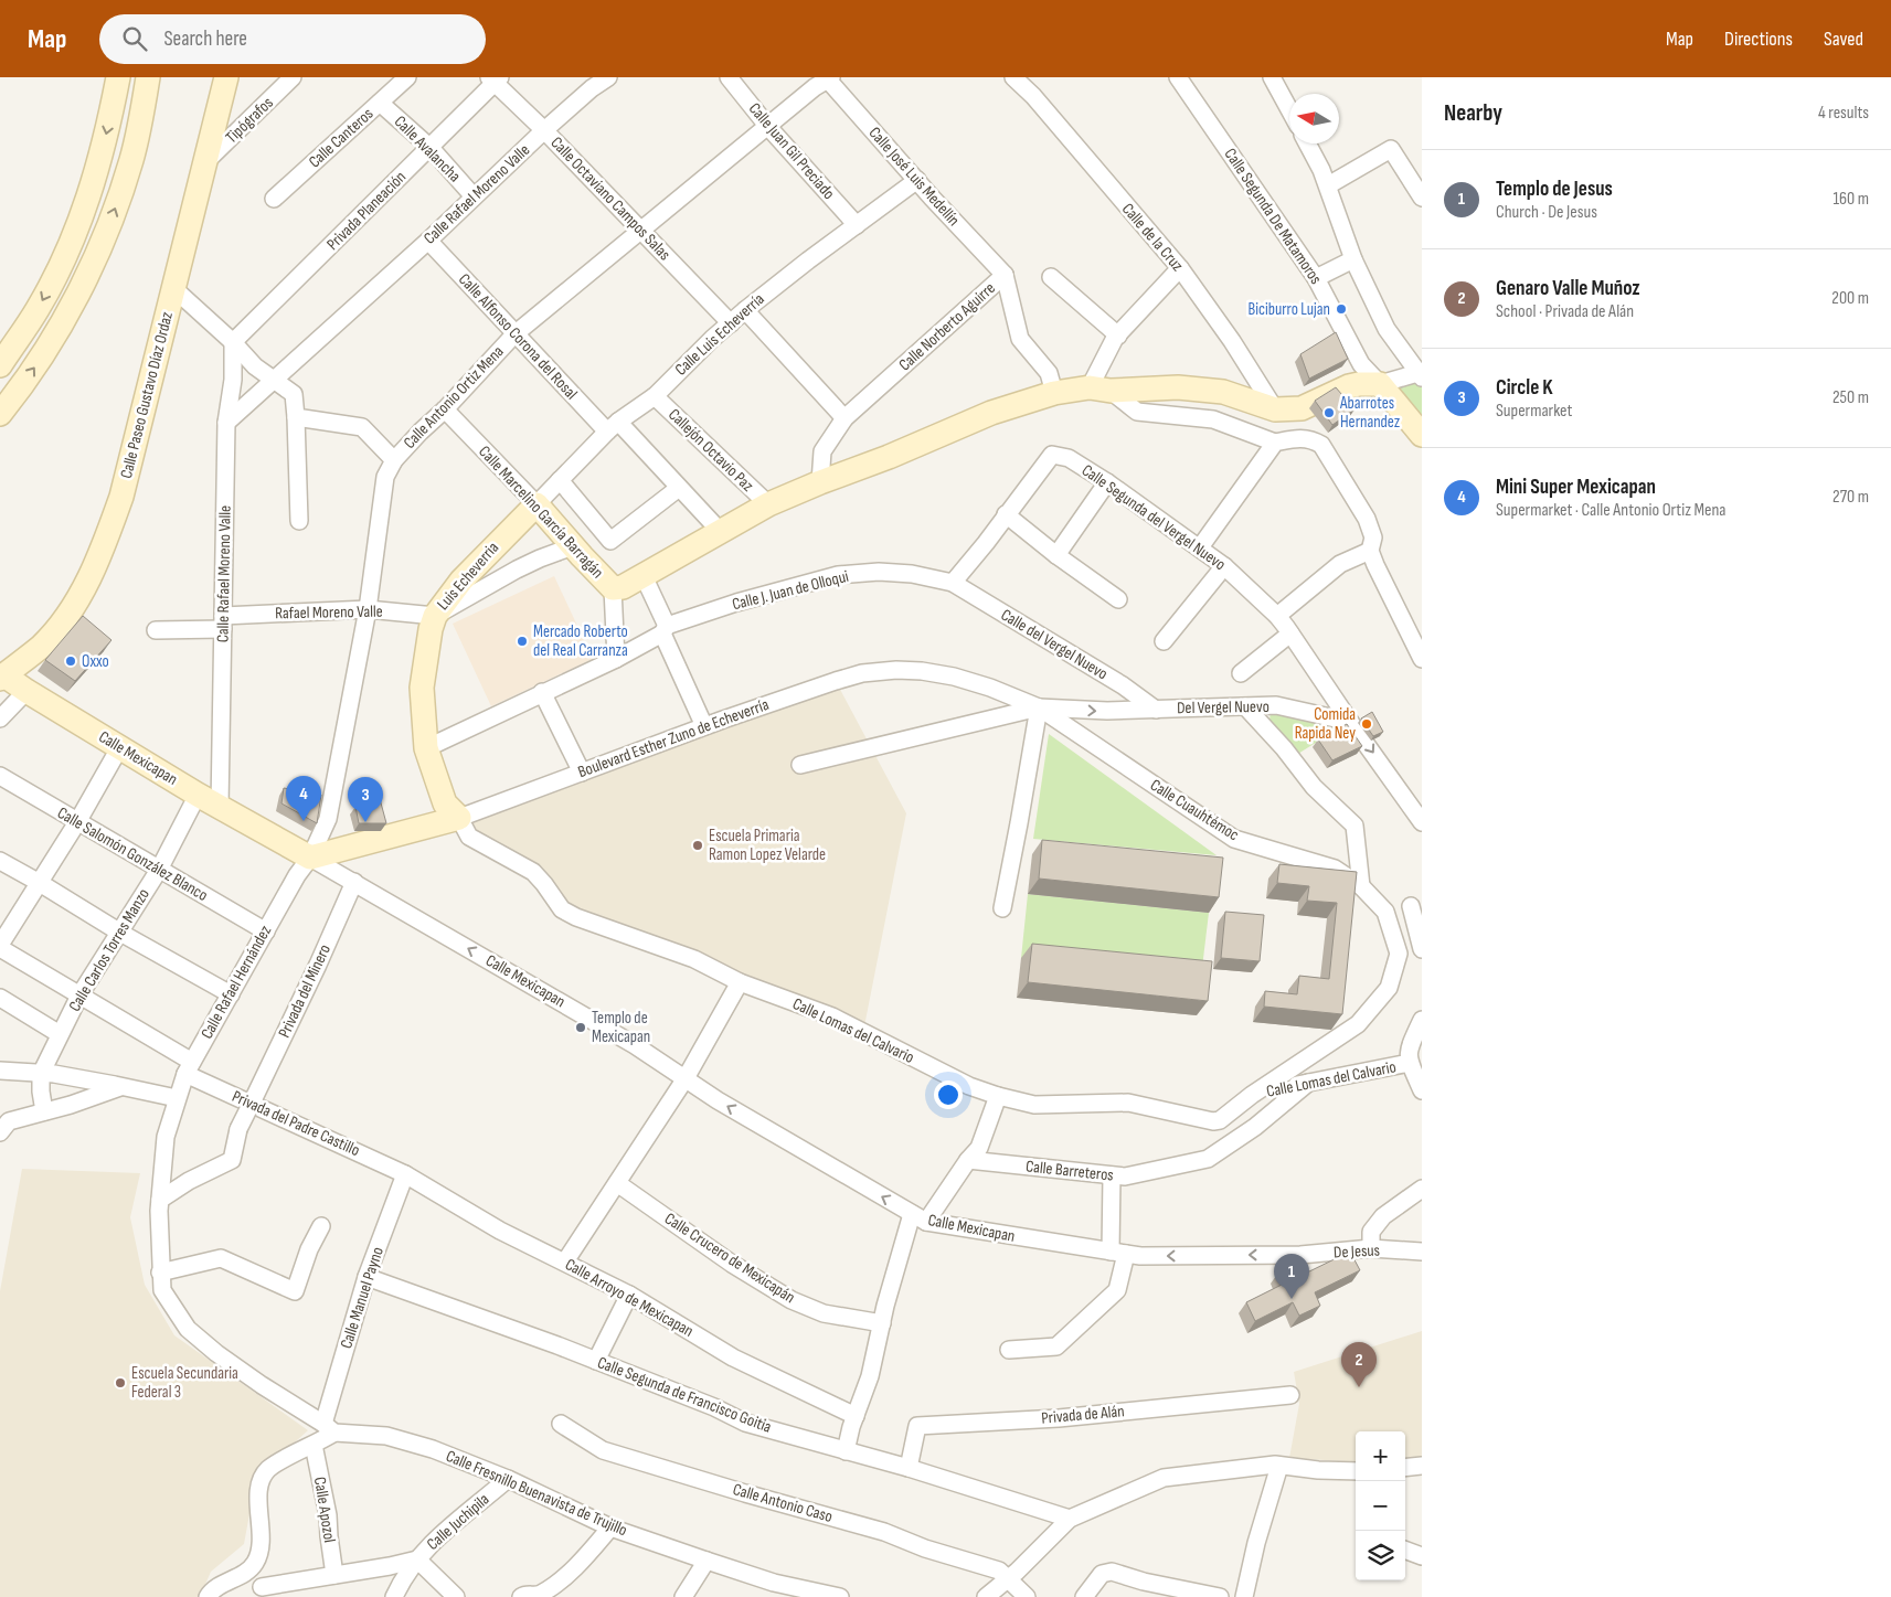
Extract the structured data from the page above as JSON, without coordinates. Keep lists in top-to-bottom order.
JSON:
{
  "streets": {
    "street": [
      "Tipógrafos",
      "Calle Canteros",
      "Calle Avalancha",
      "Calle Juan Gil Preciado",
      "Calle José Luis Medellín",
      "Calle Rafael Moreno Valle",
      "Calle Octaviano Campos Salas",
      "Privada Planeación",
      "Calle Segunda De Matamoros",
      "Calle de la Cruz",
      "Calle Norberto Aguirre",
      "Calle Luis Echeverría",
      "Calle Alfonso Corona del Rosal",
      "Calle Paseo Gustavo Díaz Ordaz",
      "Calle Antonio Ortiz Mena",
      "Callejón Octavio Paz",
      "Calle Marcelino García Barragán",
      "Calle Segunda del Vergel Nuevo",
      "Luis Echeverria",
      "Calle J. Juan de Olloqui",
      "Rafael Moreno Valle",
      "Calle del Vergel Nuevo",
      "Del Vergel Nuevo",
      "Boulevard Esther Zuno de Echeverría",
      "Calle Mexicapan",
      "Calle Cuauhtémoc",
      "Calle Salomón González Blanco",
      "Calle Carlos Torres Manzo",
      "Calle Rafael Hernández",
      "Privada del Minero",
      "Calle Lomas del Calvario",
      "Privada del Padre Castillo",
      "Calle Barreteros",
      "De Jesus",
      "Calle Crucero de Mexicapán",
      "Calle Manuel Payno",
      "Calle Arroyo de Mexicapan",
      "Calle Segunda de Francisco Goitia",
      "Privada de Alán",
      "Calle Fresnillo Buenavista de Trujillo",
      "Calle Antonio Caso",
      "Calle Apozol",
      "Calle Juchipila"
    ]
  },
  "crossings": [
    ["Tipógrafos", "Calle Paseo Gustavo Díaz Ordaz"],
    ["Calle Canteros", "Calle Avalancha"],
    ["Calle Avalancha", "Calle Rafael Moreno Valle"],
    ["Calle Avalancha", "Privada Planeación"],
    ["Calle Juan Gil Preciado", "Calle Luis Echeverría"],
    ["Calle Juan Gil Preciado", "Calle Antonio Ortiz Mena"],
    ["Calle José Luis Medellín", "Calle Norberto Aguirre"],
    ["Calle José Luis Medellín", "Calle Luis Echeverría"],
    ["Calle José Luis Medellín", "Calle Antonio Ortiz Mena"],
    ["Calle Rafael Moreno Valle", "Calle Octaviano Campos Salas"],
    ["Calle Rafael Moreno Valle", "Privada Planeación"],
    ["Calle Rafael Moreno Valle", "Calle Alfonso Corona del Rosal"],
    ["Calle Rafael Moreno Valle", "Rafael Moreno Valle"],
    ["Calle Rafael Moreno Valle", "Calle Mexicapan"],
    ["Calle Octaviano Campos Salas", "Privada Planeación"],
    ["Calle Octaviano Campos Salas", "Calle Luis Echeverría"],
    ["Calle Octaviano Campos Salas", "Calle Antonio Ortiz Mena"],
    ["Calle Luis Echeverría", "Calle Alfonso Corona del Rosal"],
    ["Calle Luis Echeverría", "Callejón Octavio Paz"],
    ["Calle Luis Echeverría", "Calle Marcelino García Barragán"],
    ["Calle Luis Echeverría", "Luis Echeverria"],
    ["Calle Alfonso Corona del Rosal", "Calle Antonio Ortiz Mena"],
    ["Calle Paseo Gustavo Díaz Ordaz", "Calle Mexicapan"],
    ["Calle Antonio Ortiz Mena", "Calle Marcelino García Barragán"],
    ["Calle Antonio Ortiz Mena", "Rafael Moreno Valle"],
    ["Calle Antonio Ortiz Mena", "Boulevard Esther Zuno de Echeverría"],
    ["Calle Antonio Ortiz Mena", "Calle Mexicapan"],
    ["Calle Antonio Ortiz Mena", "Calle Rafael Hernández"],
    ["Calle Marcelino García Barragán", "Luis Echeverria"],
    ["Calle Marcelino García Barragán", "Calle J. Juan de Olloqui"],
    ["Calle Segunda del Vergel Nuevo", "Del Vergel Nuevo"],
    ["Luis Echeverria", "Calle J. Juan de Olloqui"],
    ["Luis Echeverria", "Rafael Moreno Valle"],
    ["Luis Echeverria", "Boulevard Esther Zuno de Echeverría"],
    ["Luis Echeverria", "Calle Lomas del Calvario"],
    ["Calle J. Juan de Olloqui", "Calle del Vergel Nuevo"],
    ["Calle del Vergel Nuevo", "Del Vergel Nuevo"],
    ["Del Vergel Nuevo", "Boulevard Esther Zuno de Echeverría"],
    ["Del Vergel Nuevo", "Calle Cuauhtémoc"],
    ["Boulevard Esther Zuno de Echeverría", "Calle Mexicapan"],
    ["Boulevard Esther Zuno de Echeverría", "Calle Cuauhtémoc"],
    ["Boulevard Esther Zuno de Echeverría", "Calle Rafael Hernández"],
    ["Boulevard Esther Zuno de Echeverría", "Calle Lomas del Calvario"],
    ["Calle Mexicapan", "Calle Carlos Torres Manzo"],
    ["Calle Mexicapan", "Calle Rafael Hernández"],
    ["Calle Mexicapan", "Privada del Minero"],
    ["Calle Mexicapan", "De Jesus"],
    ["Calle Cuauhtémoc", "Calle Lomas del Calvario"],
    ["Calle Salomón González Blanco", "Calle Carlos Torres Manzo"],
    ["Calle Salomón González Blanco", "Calle Rafael Hernández"],
    ["Calle Carlos Torres Manzo", "Privada del Padre Castillo"],
    ["Calle Rafael Hernández", "Privada del Padre Castillo"],
    ["Calle Rafael Hernández", "Calle Fresnillo Buenavista de Trujillo"],
    ["Privada del Minero", "Calle Fresnillo Buenavista de Trujillo"],
    ["Calle Lomas del Calvario", "Calle Barreteros"],
    ["Privada del Padre Castillo", "Calle Manuel Payno"],
    ["Privada del Padre Castillo", "Calle Arroyo de Mexicapan"],
    ["Calle Manuel Payno", "Calle Arroyo de Mexicapan"],
    ["Calle Manuel Payno", "Calle Segunda de Francisco Goitia"],
    ["Calle Manuel Payno", "Calle Fresnillo Buenavista de Trujillo"],
    ["Calle Segunda de Francisco Goitia", "Privada de Alán"],
    ["Calle Fresnillo Buenavista de Trujillo", "Calle Juchipila"]
  ],
  "one_way": ["Del Vergel Nuevo", "Calle Mexicapan", "De Jesus"],
  "places": [
    "Biciburro Lujan",
    "Abarrotes Hernandez",
    "Mercado Roberto del Real Carranza",
    "Oxxo",
    "Comida Rapida Ney",
    "Escuela Primaria Ramon Lopez Velarde",
    "Templo de Mexicapan",
    "Escuela Secundaria Federal 3"
  ],
  "north": "left",
  "page": {
    "header": "Map",
    "search": "Search here",
    "nav": ["Map", "Directions", "Saved"],
    "heading": ["Nearby", "4 results"],
    "list": [
      {
        "mark": "1",
        "name": "Templo de Jesus",
        "note": "Church · De Jesus",
        "value": "160 m"
      },
      {
        "mark": "2",
        "name": "Genaro Valle Muñoz",
        "note": "School · Privada de Alán",
        "value": "200 m"
      },
      {
        "mark": "3",
        "name": "Circle K",
        "note": "Supermarket",
        "value": "250 m"
      },
      {
        "mark": "4",
        "name": "Mini Super Mexicapan",
        "note": "Supermarket · Calle Antonio Ortiz Mena",
        "value": "270 m"
      }
    ],
    "pins": [
      "4",
      "3",
      "1",
      "2"
    ],
    "map_buttons": ["+", "−"]
  }
}
